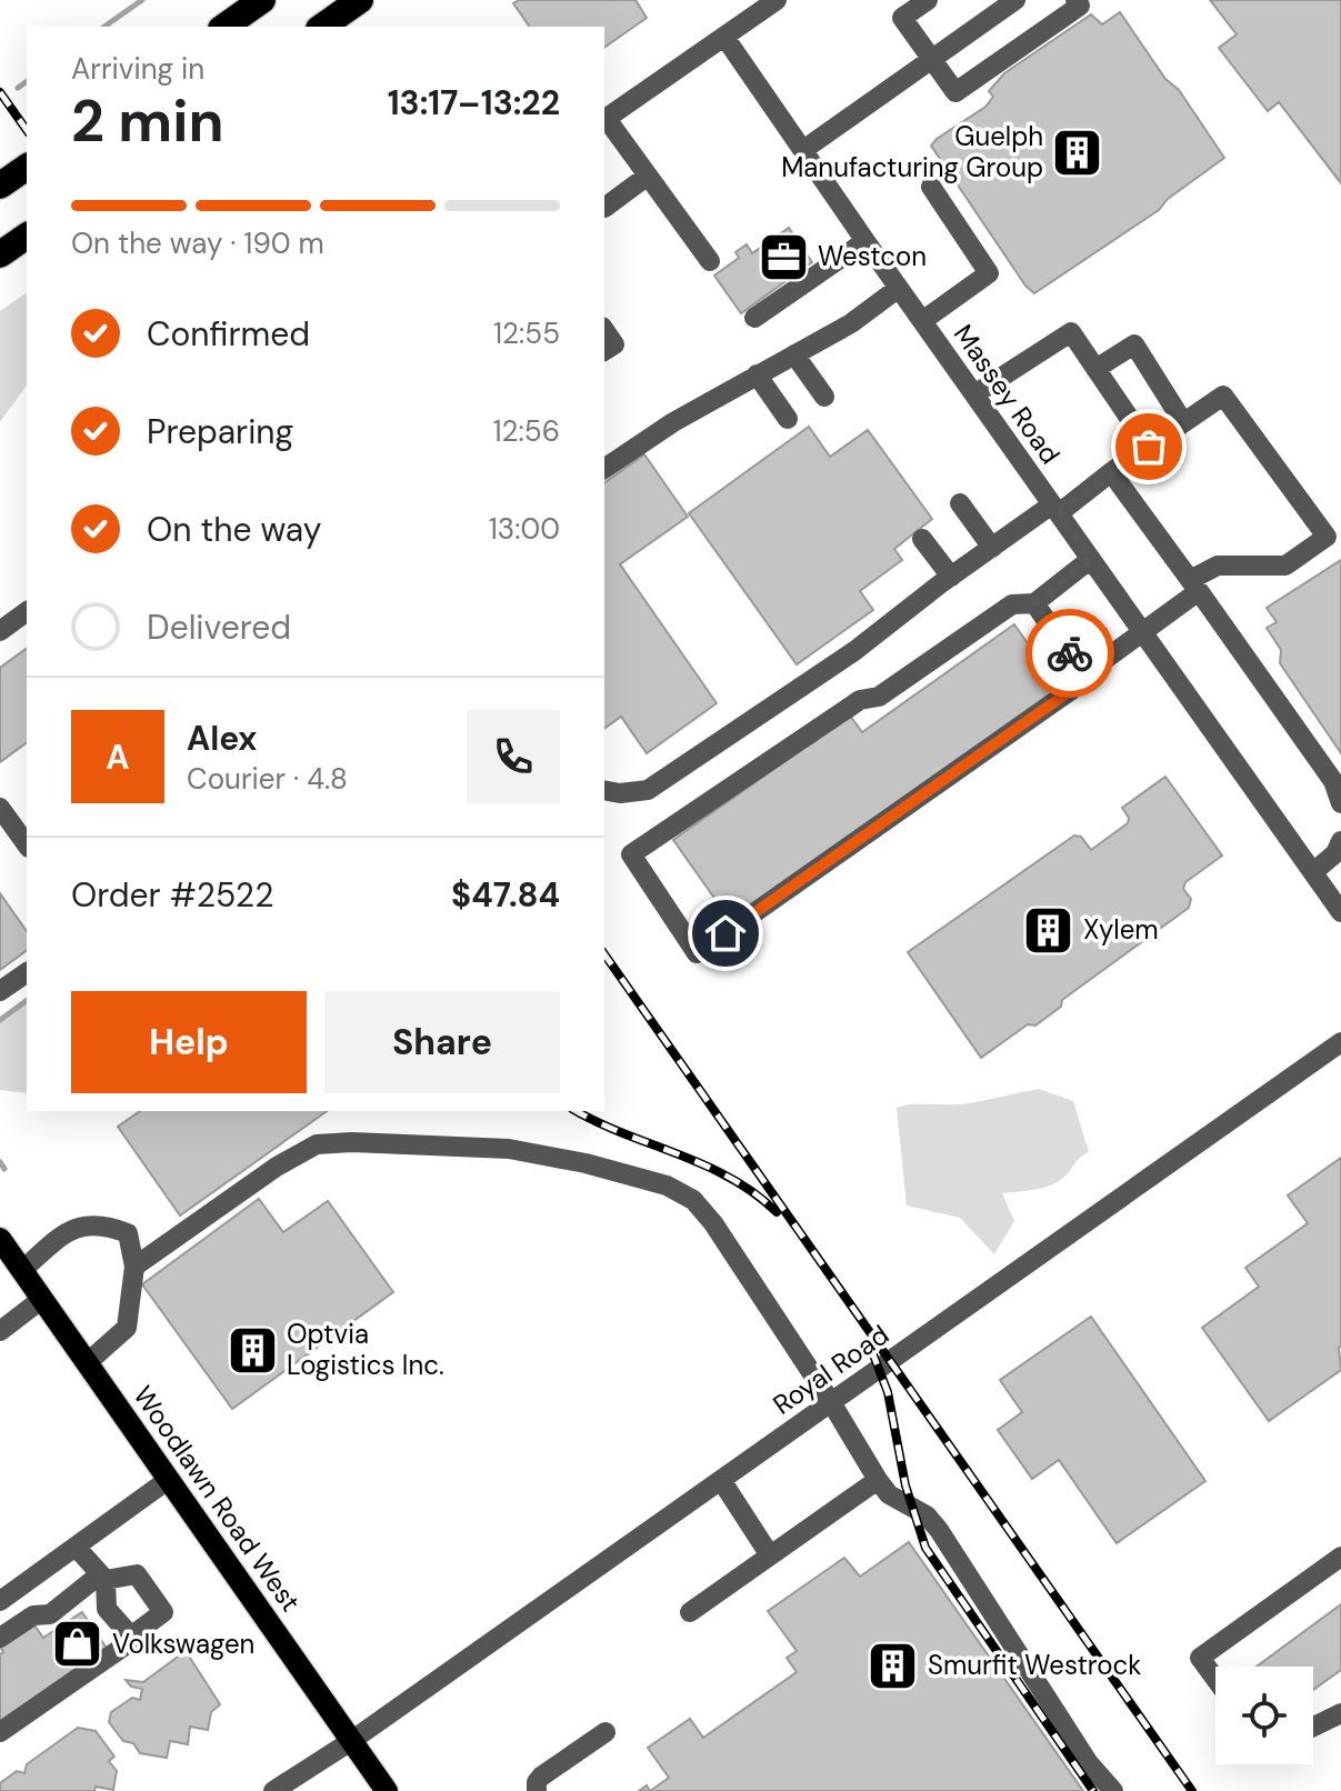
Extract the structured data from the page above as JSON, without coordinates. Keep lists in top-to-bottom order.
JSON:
{
  "streets": {
    "main road": ["Woodlawn Road West"],
    "street": ["Massey Road", "Royal Road"]
  },
  "crossings": [
    ["Royal Road", "Woodlawn Road West"]
  ],
  "places": {
    "building": [
      "Guelph Manufacturing Group",
      "Xylem",
      "Optvia Logistics Inc.",
      "Smurfit Westrock"
    ],
    "office": ["Westcon"],
    "shop": ["Volkswagen"]
  },
  "page": {
    "heading": ["2 min", "Arriving in", "13:17–13:22"],
    "panel": [
      "Alex",
      "Courier · 4.8",
      "Order #2522",
      "$47.84"
    ],
    "bar": "On the way · 190 m",
    "list": [
      ["Confirmed", "12:55"],
      ["Preparing", "12:56"],
      ["On the way", "13:00"],
      "Delivered"
    ],
    "round": "A",
    "buttons": ["Help", "Share"]
  }
}
